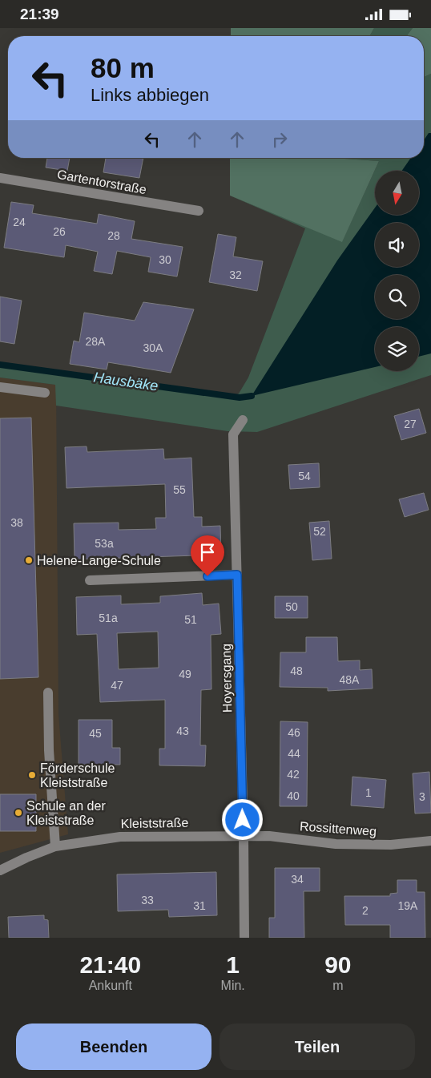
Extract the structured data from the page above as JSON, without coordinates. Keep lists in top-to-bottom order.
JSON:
{
  "streets": {
    "street": [
      "Gartentorstraße",
      "Hoyersgang",
      "Kleiststraße",
      "Rossittenweg"
    ]
  },
  "crossings": [
    ["Hoyersgang", "Kleiststraße"],
    ["Hoyersgang", "Rossittenweg"],
    ["Kleiststraße", "Rossittenweg"]
  ],
  "water": ["Hausbäke"],
  "places": ["Helene-Lange-Schule", "Förderschule Kleiststraße", "Schule an der Kleiststraße"],
  "house_numbers": [
    "24",
    "26",
    "28",
    "30",
    "32",
    "28A",
    "30A",
    "27",
    "54",
    "55",
    "38",
    "52",
    "53a",
    "50",
    "51a",
    "51",
    "48",
    "49",
    "48A",
    "47",
    "43",
    "46",
    "45",
    "44",
    "42",
    "1",
    "40",
    "3",
    "34",
    "33",
    "31",
    "19A",
    "2"
  ],
  "north": "bottom",
  "page": {
    "status": "21:39",
    "turn": ["80 m", "Links abbiegen"],
    "eta": [
      "21:40",
      "Ankunft",
      "1",
      "Min.",
      "90",
      "m"
    ],
    "buttons": ["Beenden", "Teilen"]
  }
}
